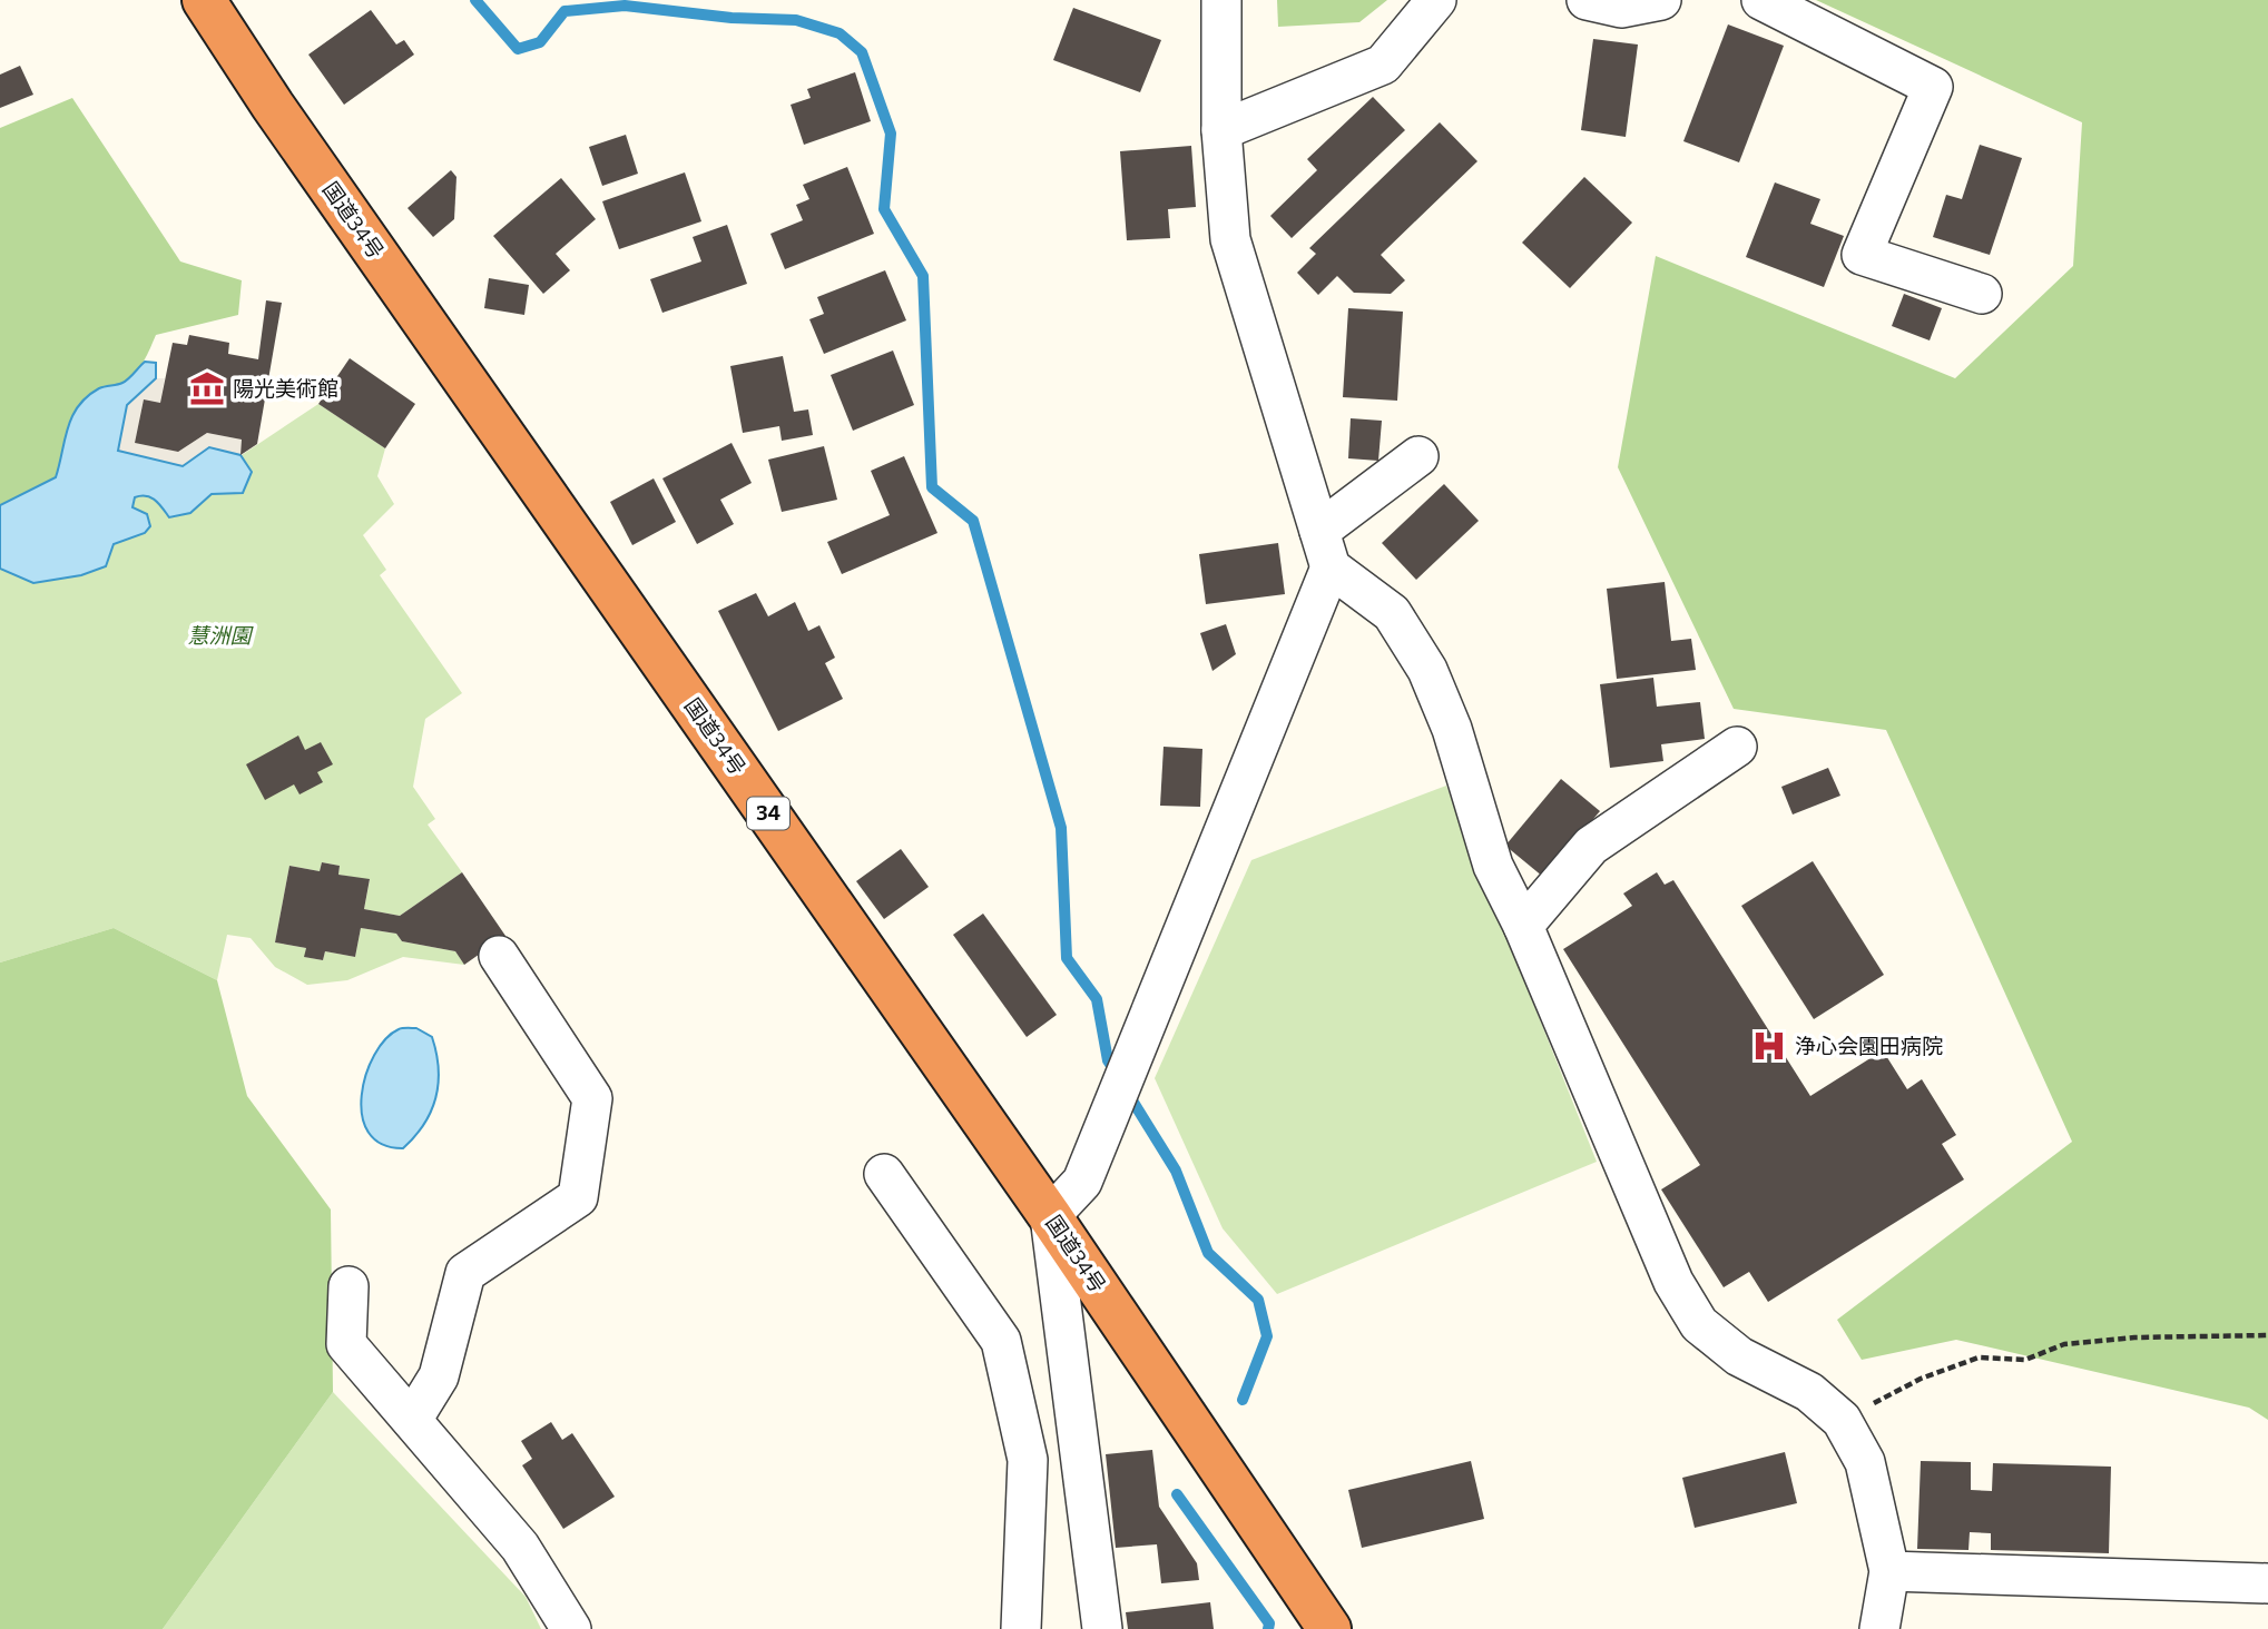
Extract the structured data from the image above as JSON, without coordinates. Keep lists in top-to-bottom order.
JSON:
{
  "streets": {
    "highway": ["国道34号", "34"]
  },
  "parks": ["慧洲園"],
  "places": {
    "museum": ["陽光美術館"],
    "hospital": ["浄心会園田病院"]
  }
}
